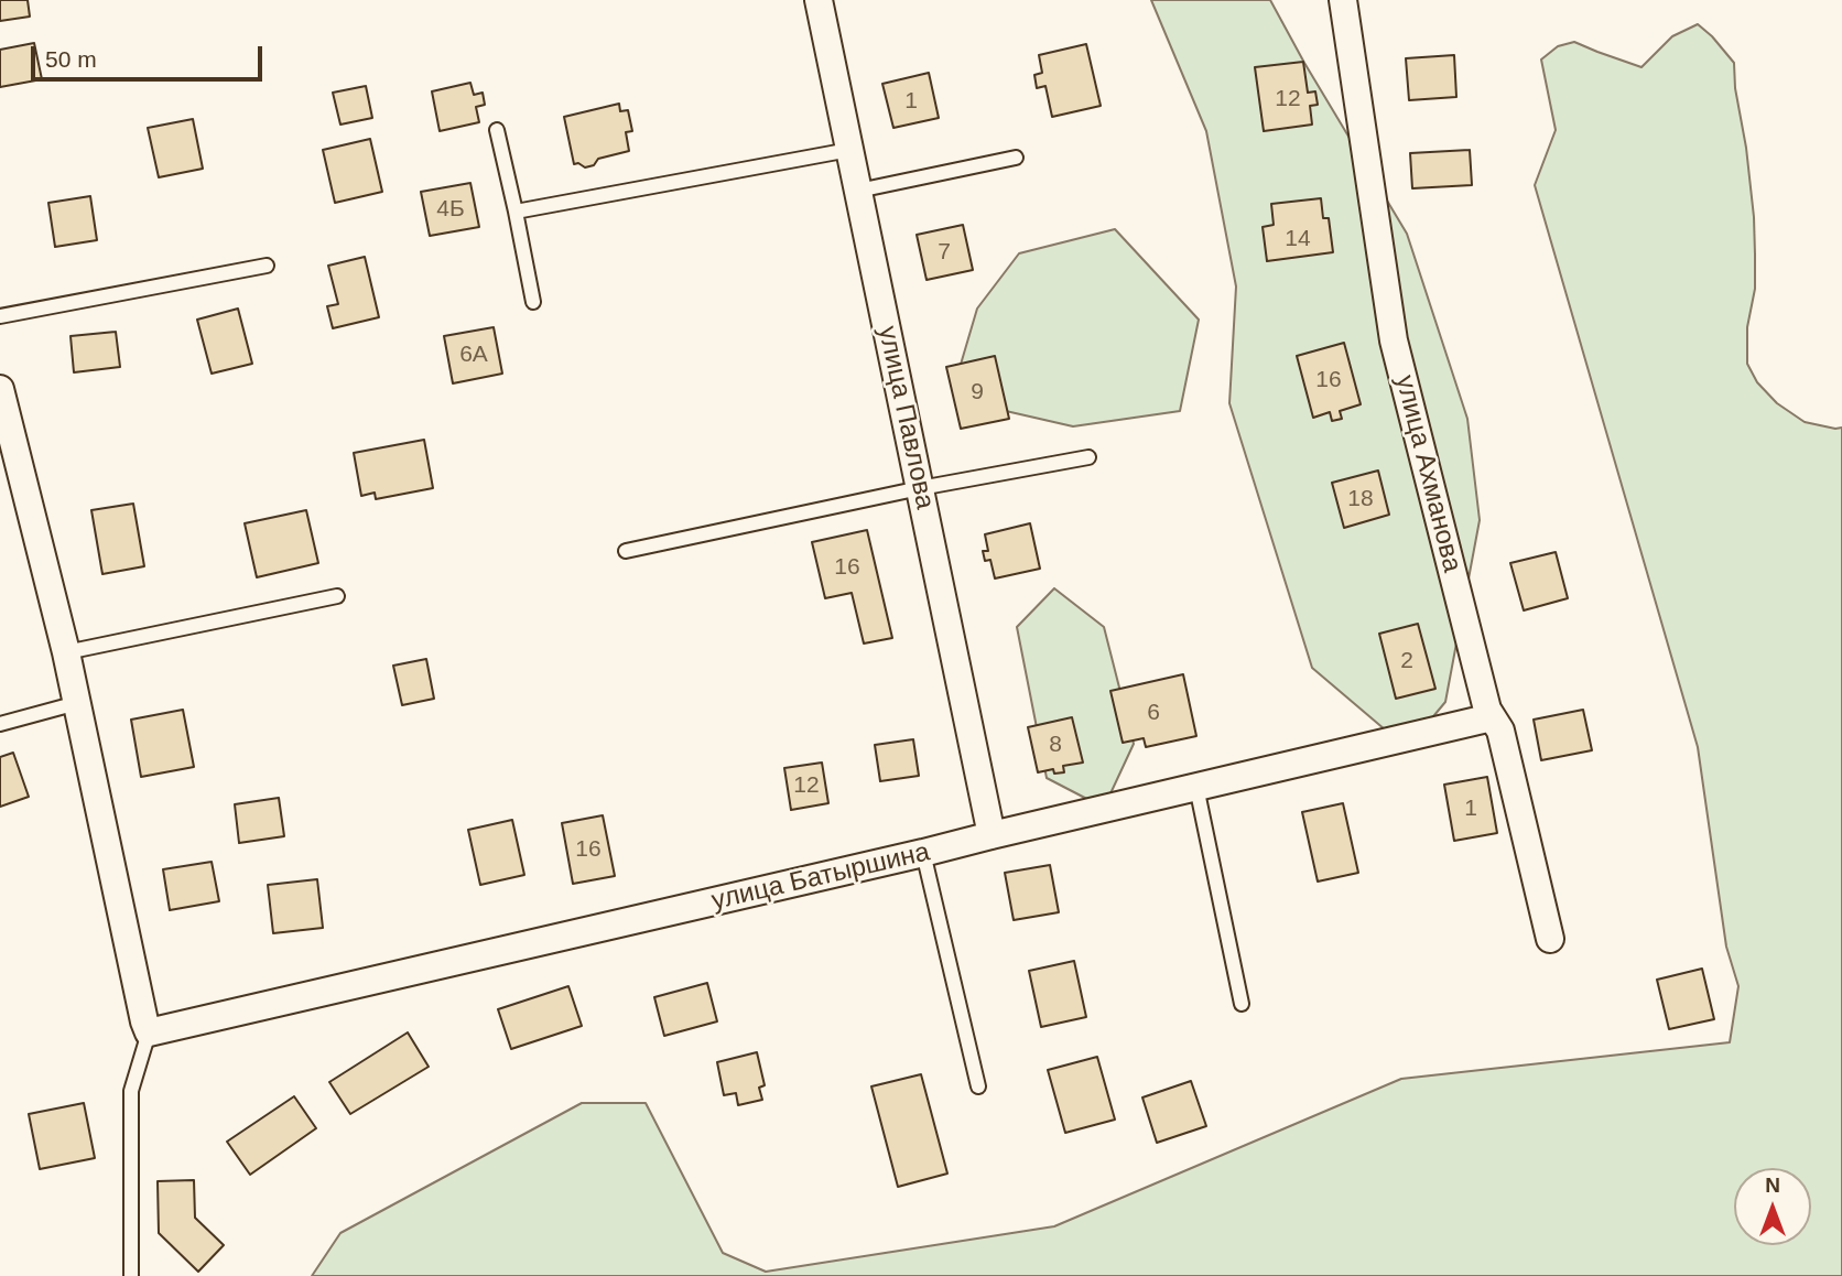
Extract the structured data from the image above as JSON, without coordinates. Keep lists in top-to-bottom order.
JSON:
{
  "streets": {
    "street": ["улица Павлова", "улица Ахманова", "улица Батыршина"]
  },
  "crossings": [
    ["улица Павлова", "улица Батыршина"],
    ["улица Ахманова", "улица Батыршина"]
  ],
  "house_numbers": [
    "12",
    "1",
    "4Б",
    "14",
    "7",
    "6А",
    "16",
    "9",
    "18",
    "16",
    "2",
    "6",
    "8",
    "12",
    "1",
    "16"
  ],
  "scale_bar": "50 m",
  "north": "top"
}
